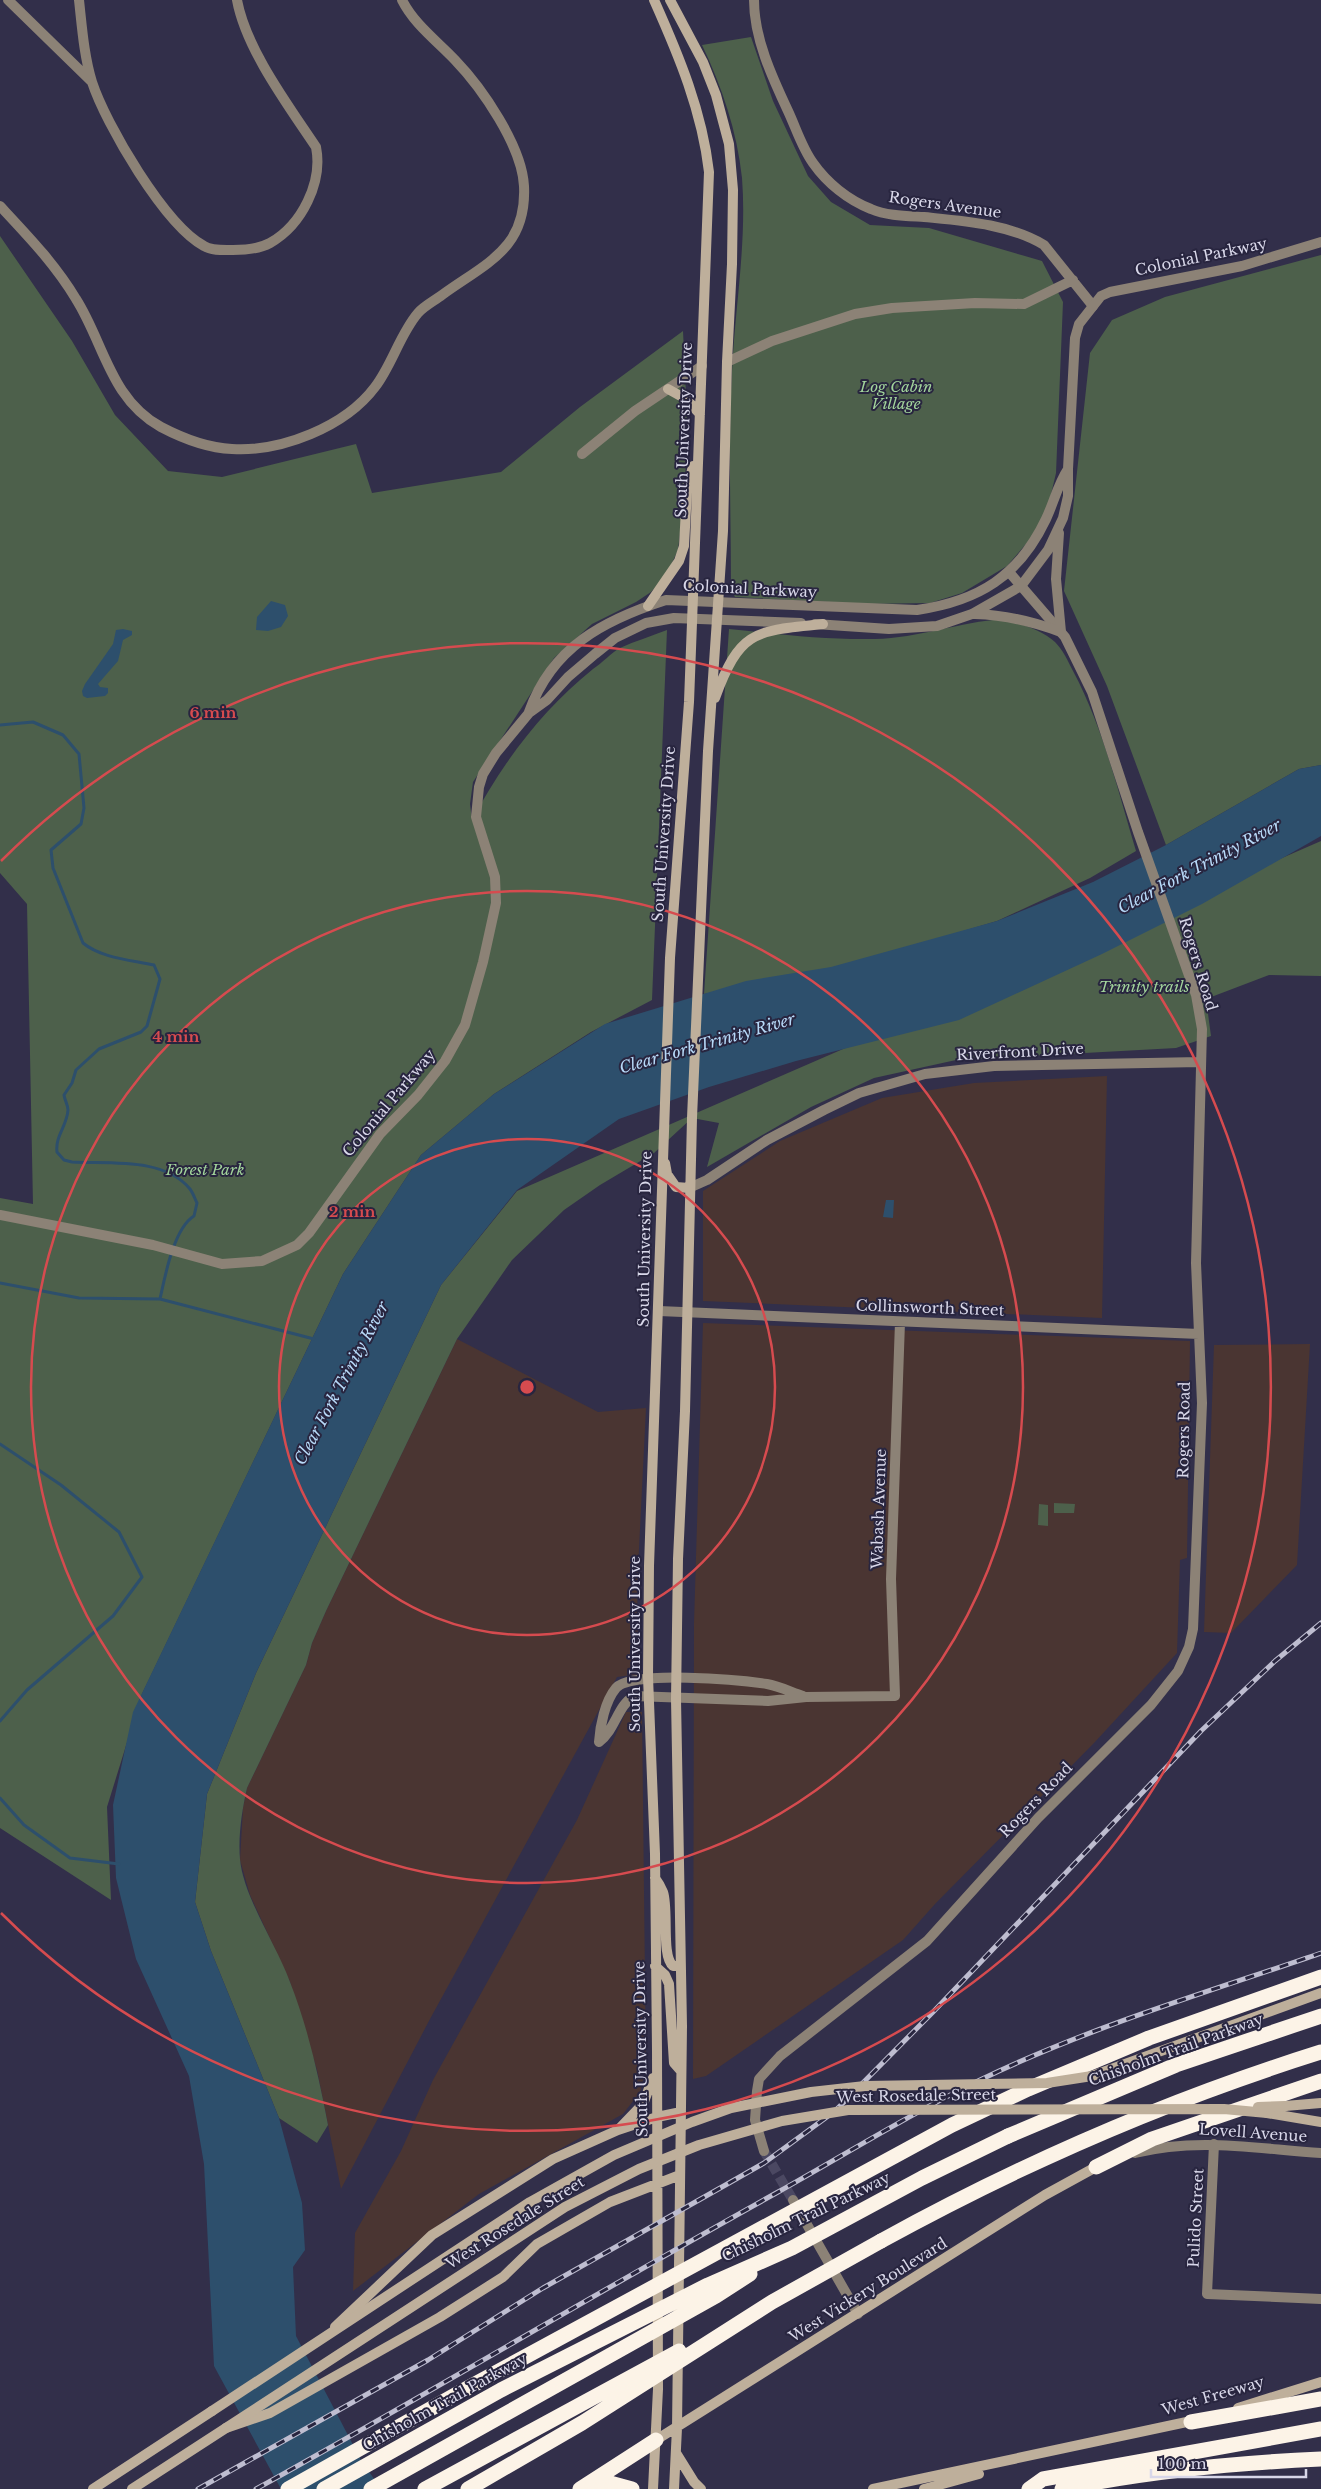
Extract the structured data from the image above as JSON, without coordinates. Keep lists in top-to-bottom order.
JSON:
{
  "streets": {
    "highway": ["Chisholm Trail Parkway"],
    "main road": [
      "South University Drive",
      "West Rosedale Street",
      "West Vickery Boulevard",
      "West Freeway"
    ],
    "street": [
      "Rogers Avenue",
      "Colonial Parkway",
      "Rogers Road",
      "Riverfront Drive",
      "Collinsworth Street",
      "Wabash Avenue",
      "Lovell Avenue",
      "Pulido Street"
    ]
  },
  "crossings": [
    ["Rogers Avenue", "Colonial Parkway"],
    ["Colonial Parkway", "South University Drive"],
    ["Colonial Parkway", "Rogers Road"],
    ["South University Drive", "Collinsworth Street"],
    ["South University Drive", "West Vickery Boulevard"],
    ["Rogers Road", "Riverfront Drive"],
    ["Rogers Road", "Collinsworth Street"],
    ["Collinsworth Street", "Wabash Avenue"],
    ["Lovell Avenue", "Pulido Street"],
    ["Lovell Avenue", "West Vickery Boulevard"]
  ],
  "water": ["Clear Fork Trinity River"],
  "parks": ["Log Cabin Village", "Trinity trails", "Forest Park"],
  "scale_bar": "100 m",
  "rings": ["6 min", "4 min", "2 min"]
}
